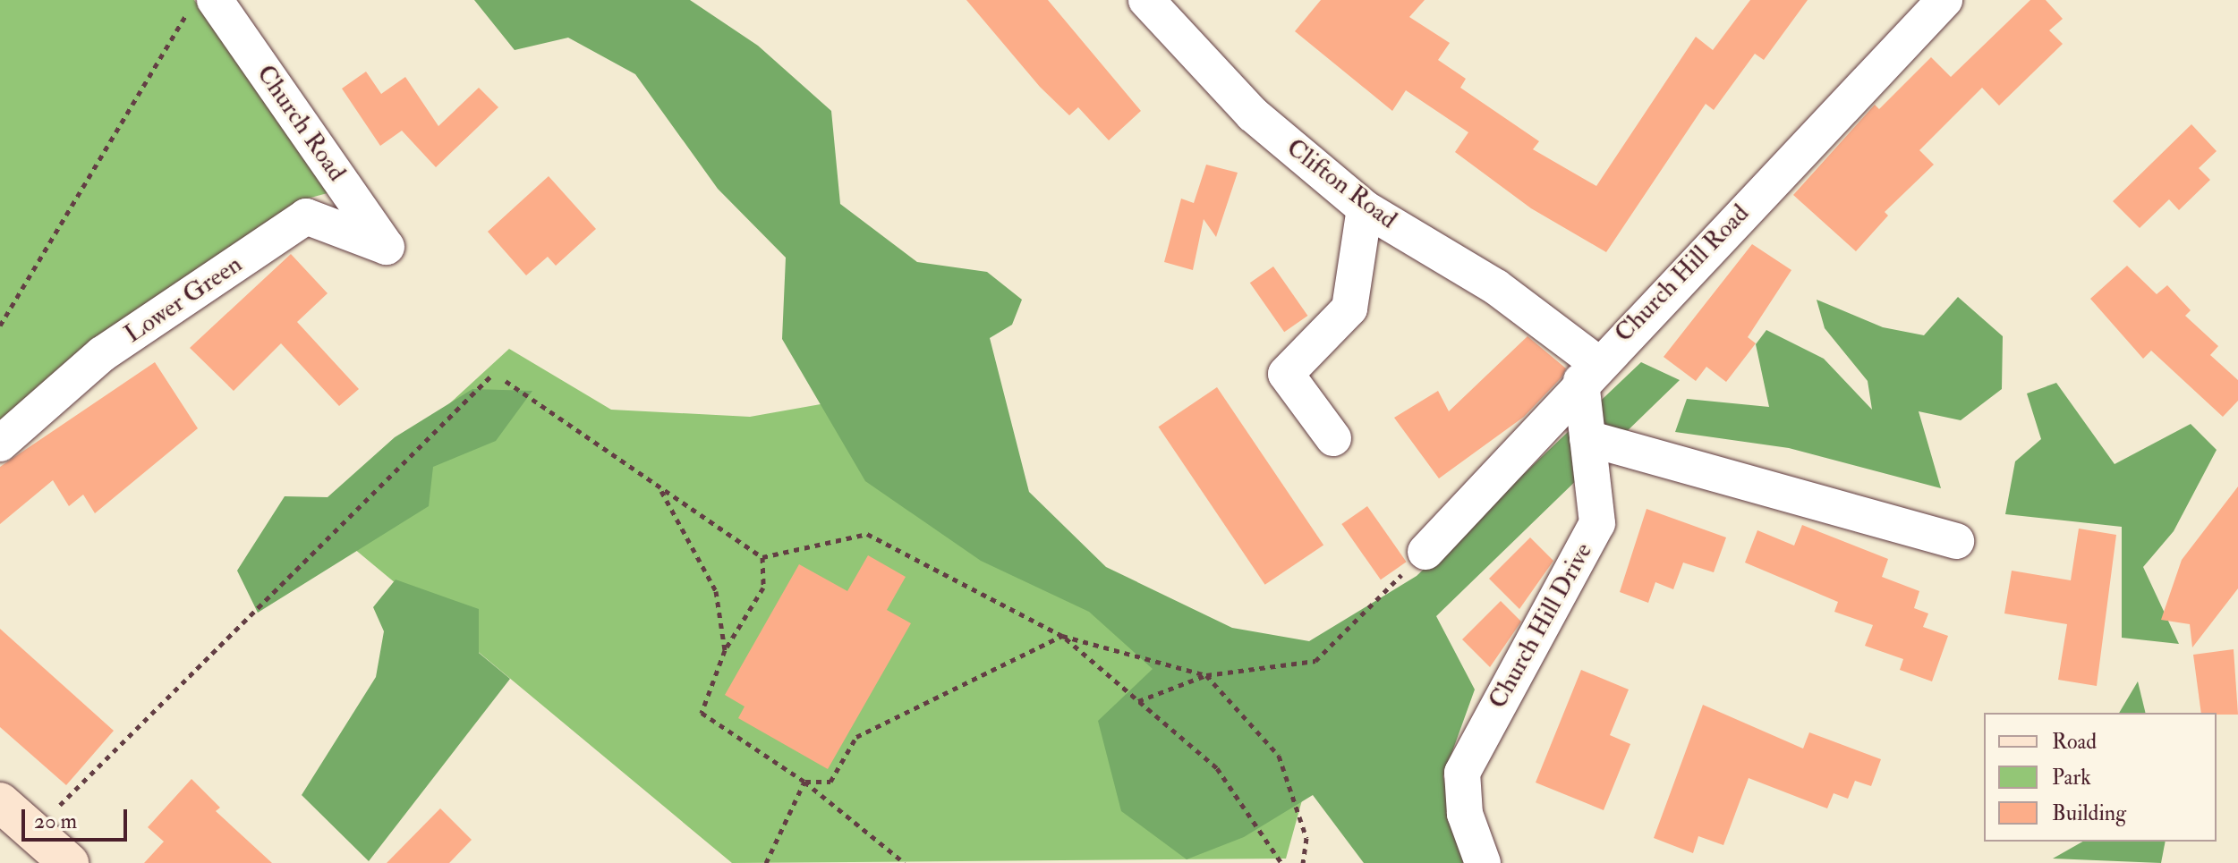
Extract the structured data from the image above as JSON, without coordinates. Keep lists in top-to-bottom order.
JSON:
{
  "streets": {
    "street": [
      "Church Road",
      "Clifton Road",
      "Church Hill Road",
      "Lower Green",
      "Church Hill Drive"
    ]
  },
  "crossings": [
    ["Church Road", "Lower Green"],
    ["Clifton Road", "Church Hill Road"],
    ["Clifton Road", "Church Hill Drive"],
    ["Church Hill Road", "Church Hill Drive"]
  ],
  "legend": ["Road", "Park", "Building"],
  "scale_bar": "20 m"
}
